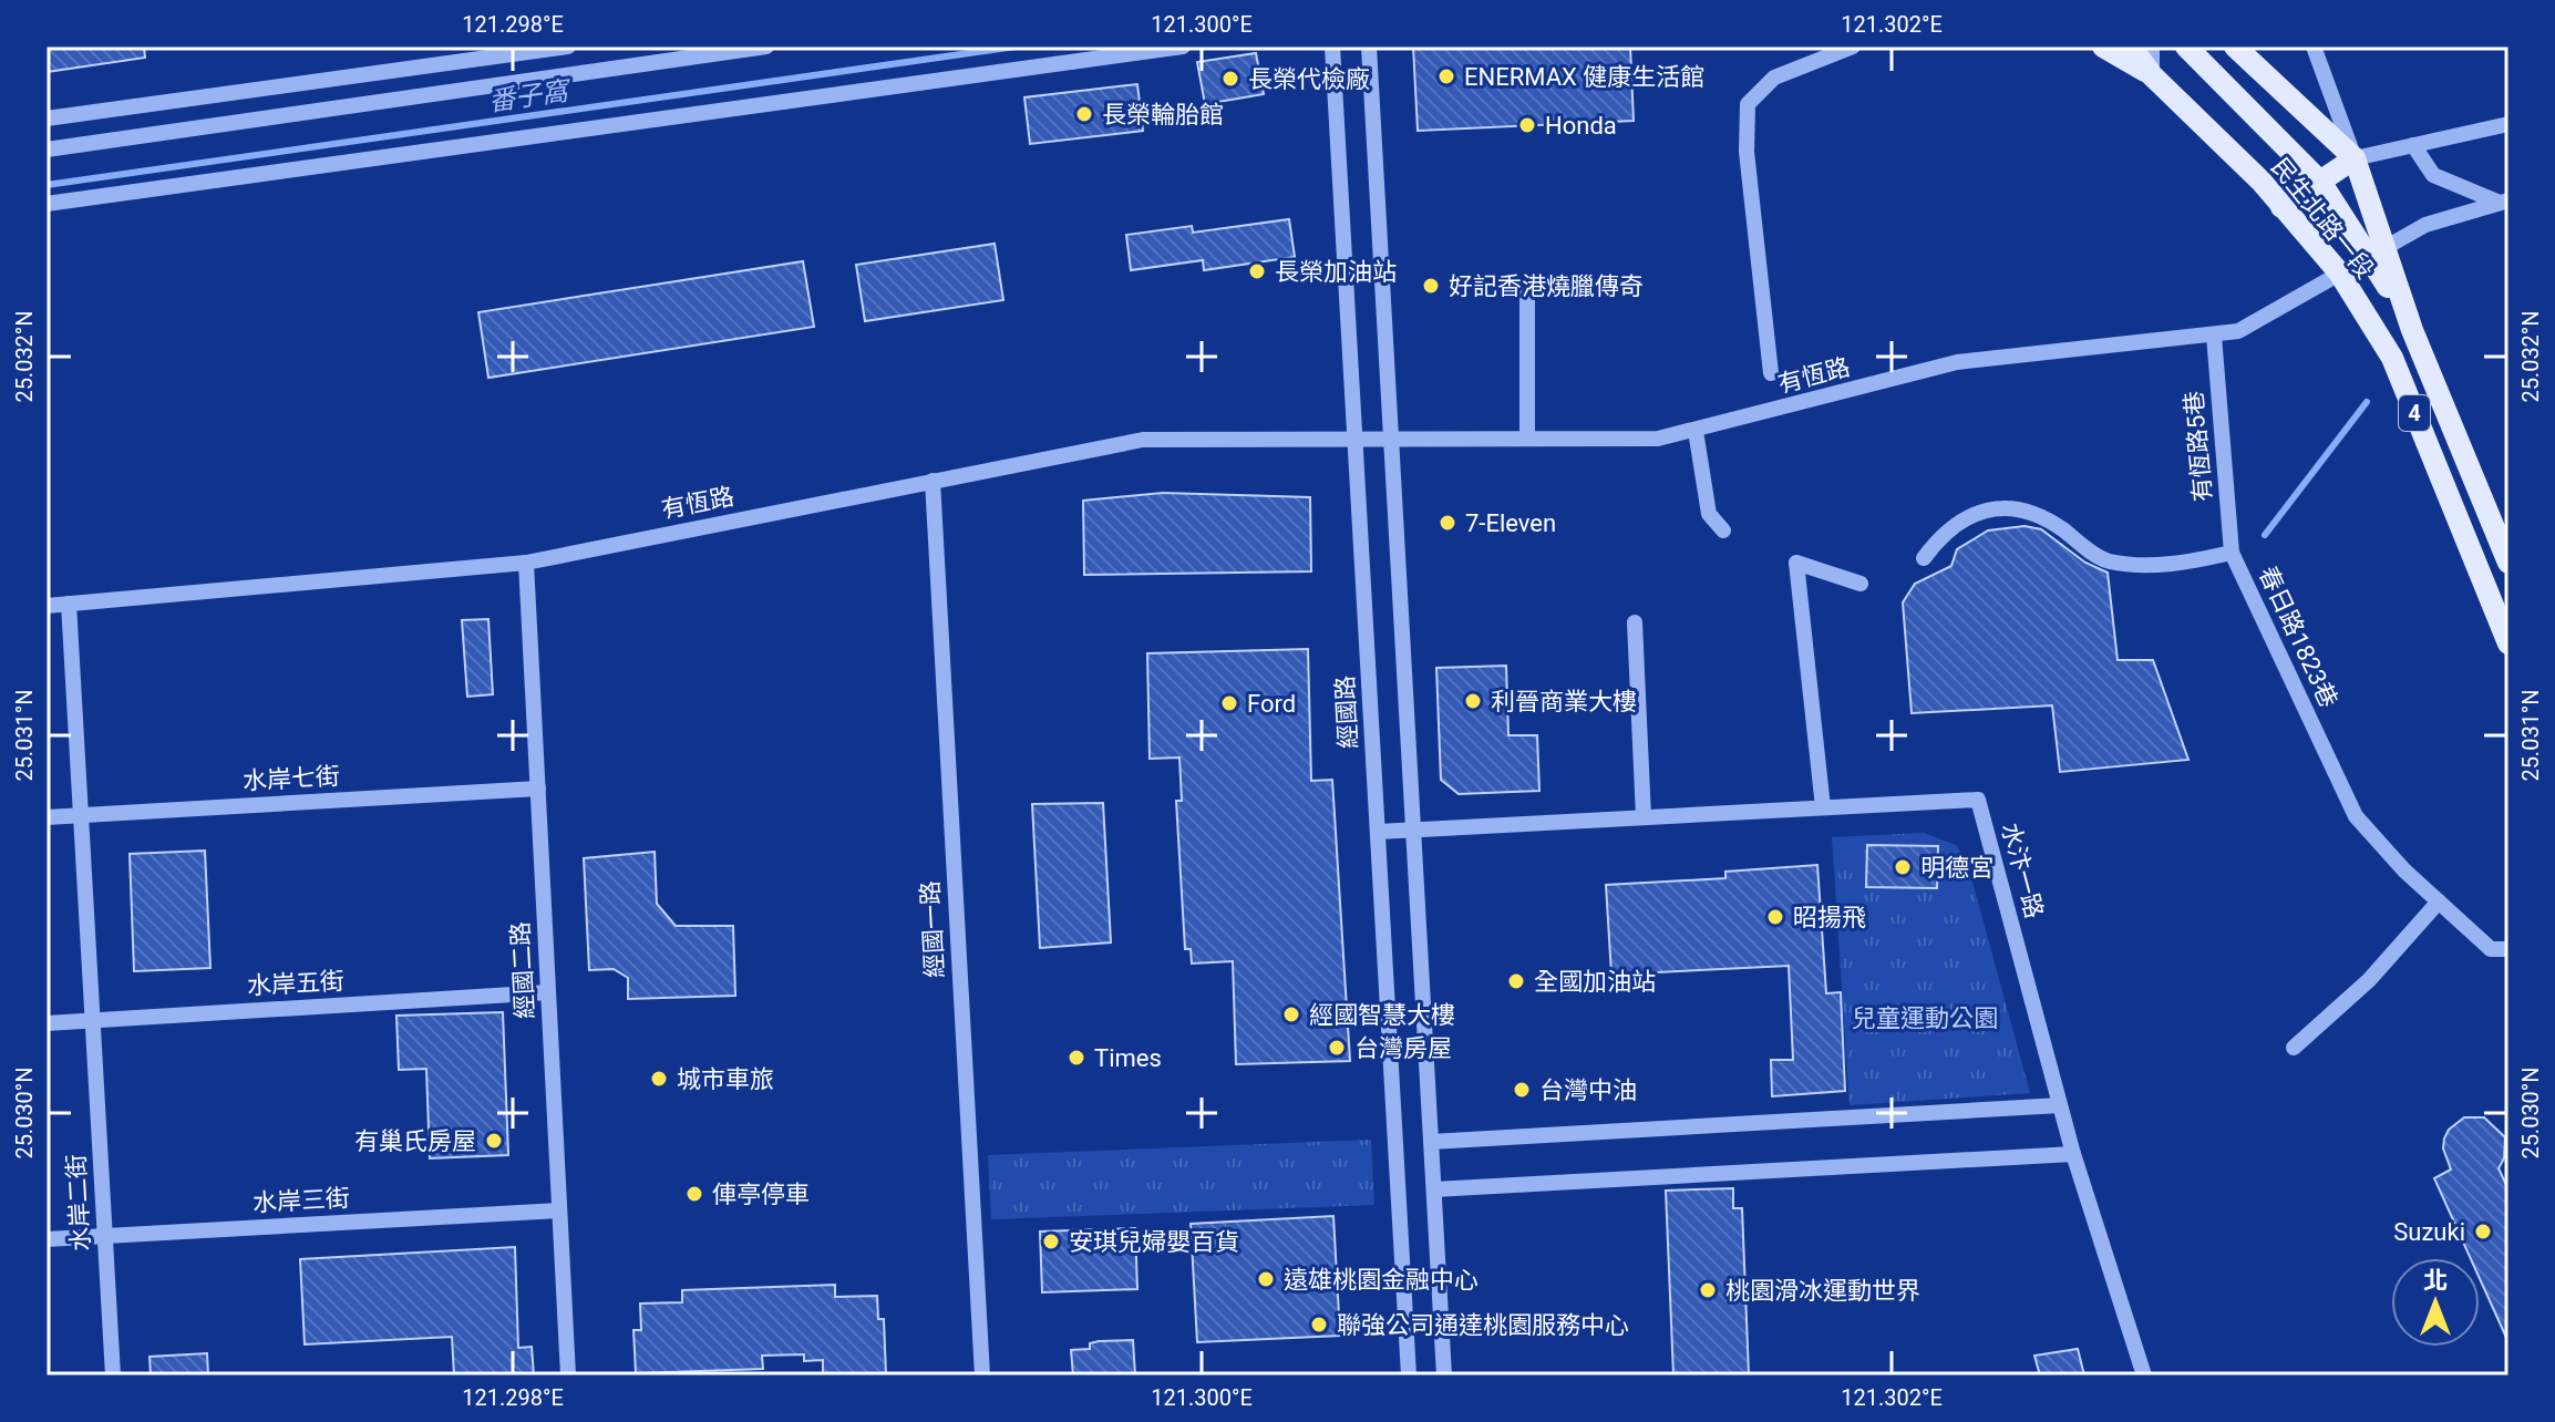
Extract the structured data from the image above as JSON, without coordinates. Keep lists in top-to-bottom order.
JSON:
{
  "streets": {
    "main road": ["民生北路一段", "4"],
    "street": [
      "有恆路",
      "有恆路5巷",
      "春日路1823巷",
      "經國路",
      "水岸七街",
      "水汴一路",
      "經國一路",
      "經國二路",
      "水岸五街",
      "水岸三街",
      "水岸二街"
    ]
  },
  "crossings": [
    ["民生北路一段", "有恆路"],
    ["民生北路一段", "4"],
    ["有恆路", "4"],
    ["有恆路", "有恆路5巷"],
    ["有恆路", "經國路"],
    ["有恆路", "經國一路"],
    ["有恆路", "經國二路"],
    ["有恆路", "水岸二街"],
    ["有恆路5巷", "春日路1823巷"],
    ["經國路", "水汴一路"],
    ["水岸七街", "經國二路"],
    ["水岸七街", "水岸二街"],
    ["經國二路", "水岸五街"],
    ["經國二路", "水岸三街"],
    ["水岸五街", "水岸二街"],
    ["水岸三街", "水岸二街"]
  ],
  "water": ["番子窩"],
  "parks": ["兒童運動公園"],
  "places": [
    "ENERMAX 健康生活館",
    "長榮代檢廠",
    "長榮輪胎館",
    "Honda",
    "長榮加油站",
    "好記香港燒臘傳奇",
    "7-Eleven",
    "利晉商業大樓",
    "Ford",
    "明德宮",
    "昭揚飛",
    "全國加油站",
    "經國智慧大樓",
    "台灣房屋",
    "Times",
    "城市車旅",
    "台灣中油",
    "有巢氏房屋",
    "俥亭停車",
    "Suzuki",
    "安琪兒婦嬰百貨",
    "遠雄桃園金融中心",
    "桃園滑冰運動世界",
    "聯強公司通達桃園服務中心"
  ],
  "north": "top",
  "coordinates": [
    "121.298°E",
    "121.300°E",
    "121.302°E",
    "25.032°N",
    "25.031°N",
    "25.030°N"
  ]
}
